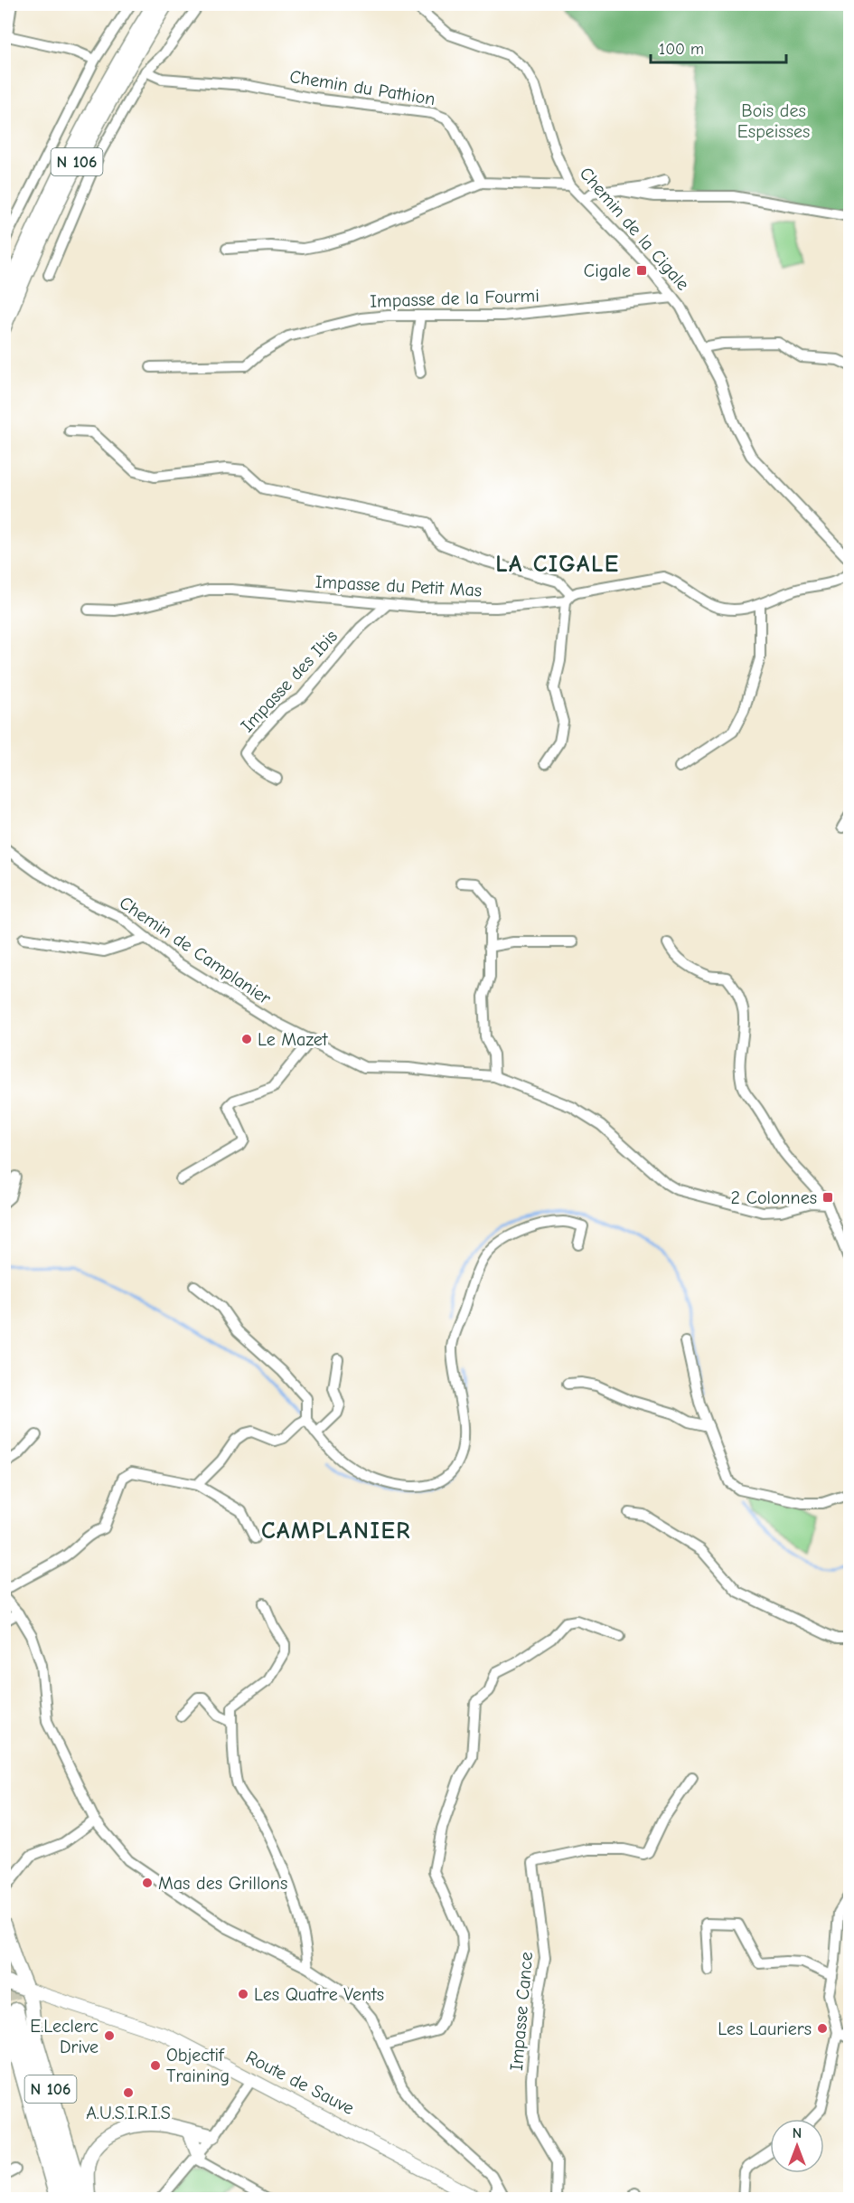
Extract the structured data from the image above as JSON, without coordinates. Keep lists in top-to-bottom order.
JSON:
{
  "streets": {
    "main road": ["N 106", "Route de Sauve"],
    "street": [
      "Chemin du Pathion",
      "Chemin de la Cigale",
      "Impasse de la Fourmi",
      "Impasse du Petit Mas",
      "Impasse des Ibis",
      "Chemin de Camplanier",
      "Impasse Cance"
    ]
  },
  "crossings": [
    ["N 106", "Route de Sauve"],
    ["Chemin de la Cigale", "Impasse de la Fourmi"],
    ["Impasse du Petit Mas", "Impasse des Ibis"]
  ],
  "districts": ["LA CIGALE", "CAMPLANIER"],
  "parks": ["Bois des Espeisses"],
  "places": {
    "transit": ["Cigale", "2 Colonnes"],
    "other": [
      "Le Mazet",
      "Mas des Grillons",
      "Les Quatre Vents",
      "Les Lauriers",
      "E.Leclerc Drive",
      "Objectif Training",
      "A.U.S.I.R.I.S"
    ]
  },
  "scale_bar": "100 m",
  "north": "top"
}
